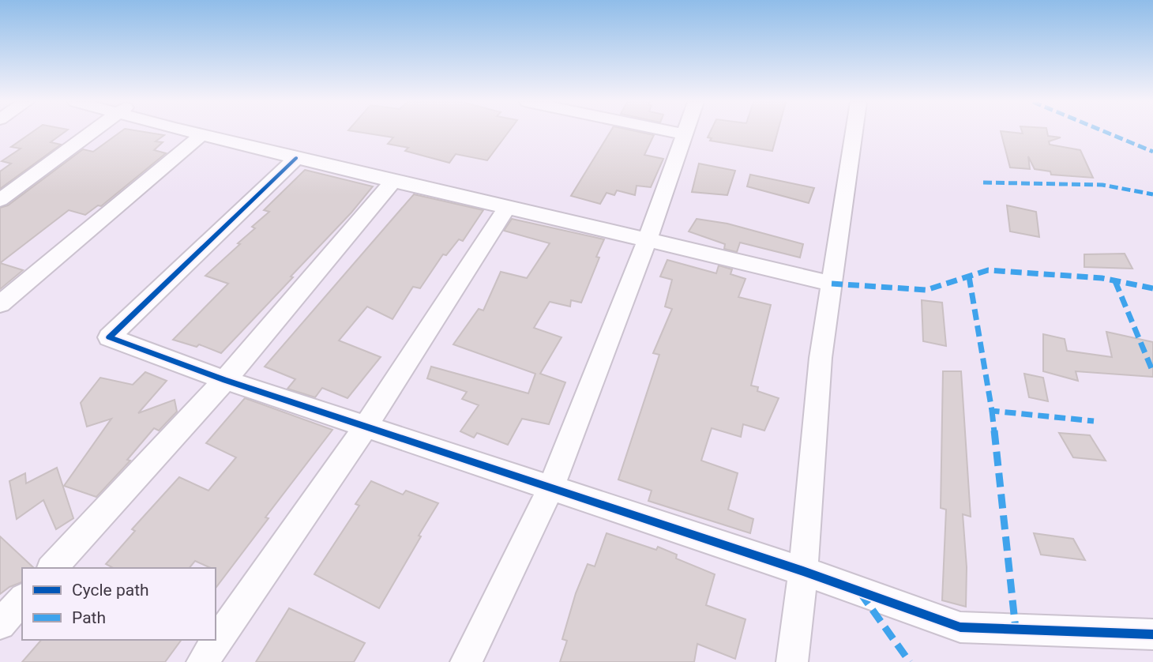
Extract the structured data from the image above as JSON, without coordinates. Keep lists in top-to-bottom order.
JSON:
{
  "legend": ["Cycle path", "Path"]
}
